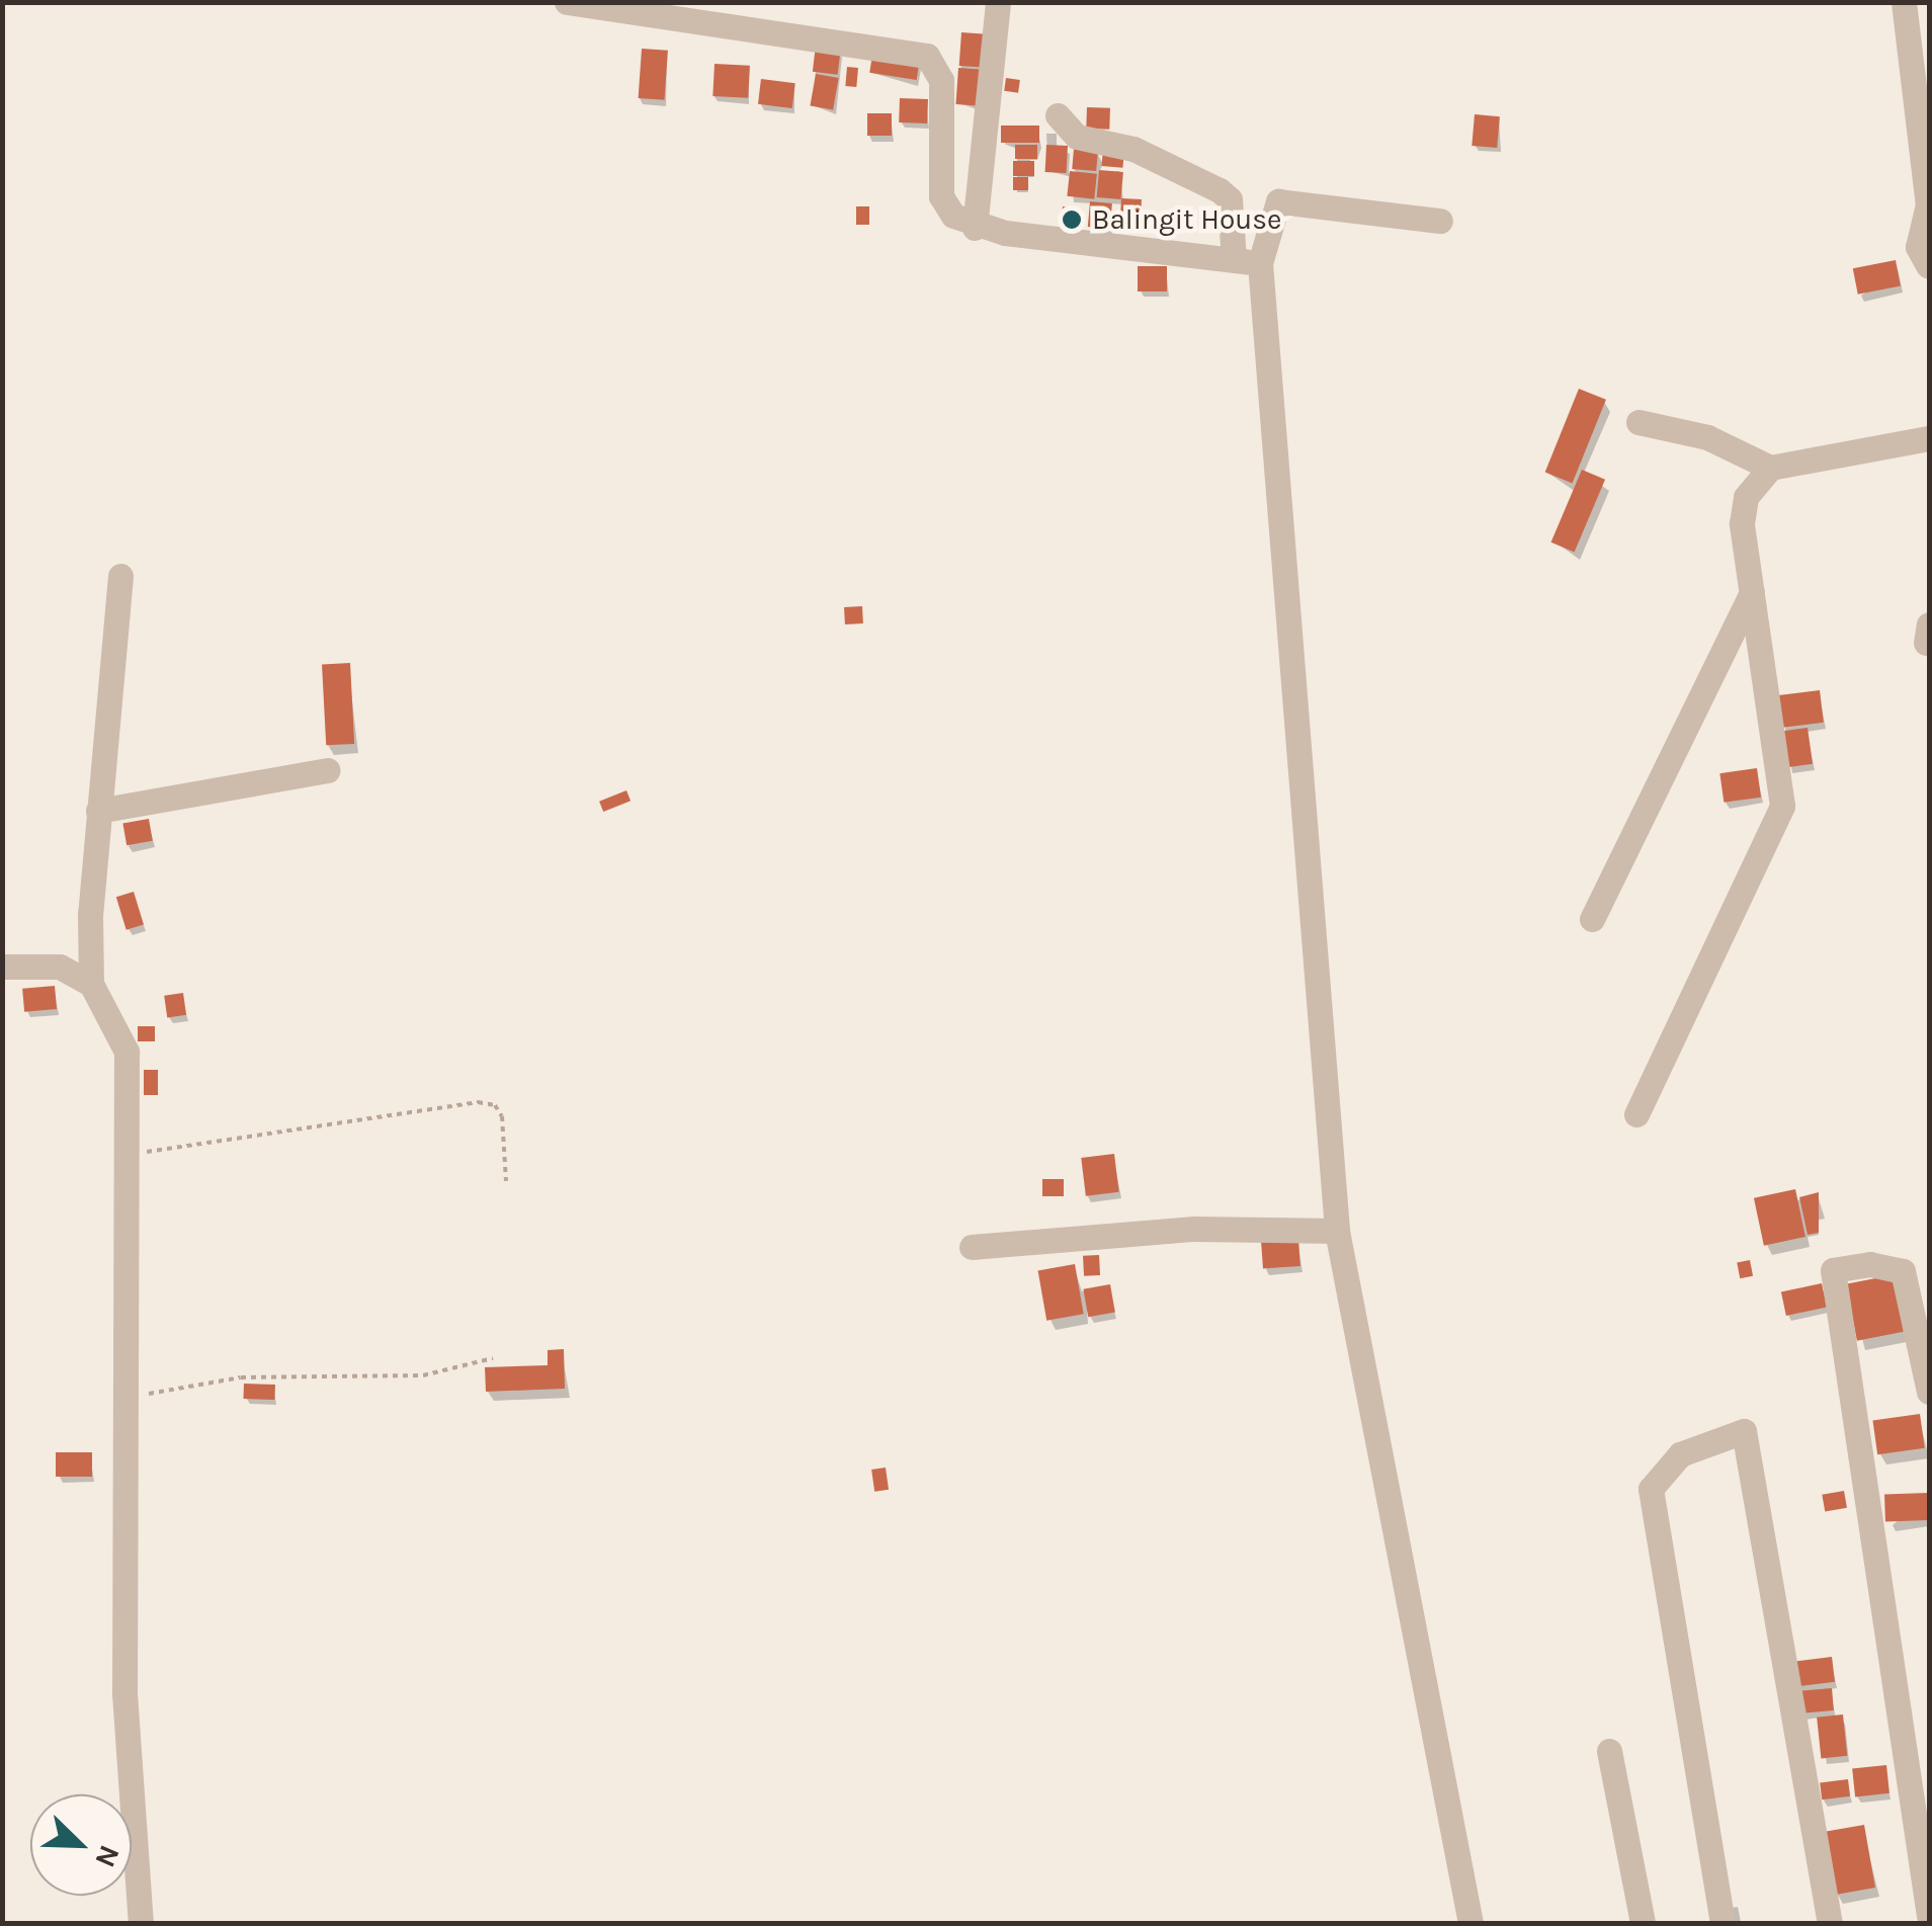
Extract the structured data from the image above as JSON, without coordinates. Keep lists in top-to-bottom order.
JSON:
{
  "places": ["Balingit House"],
  "north": "bottom right"
}
